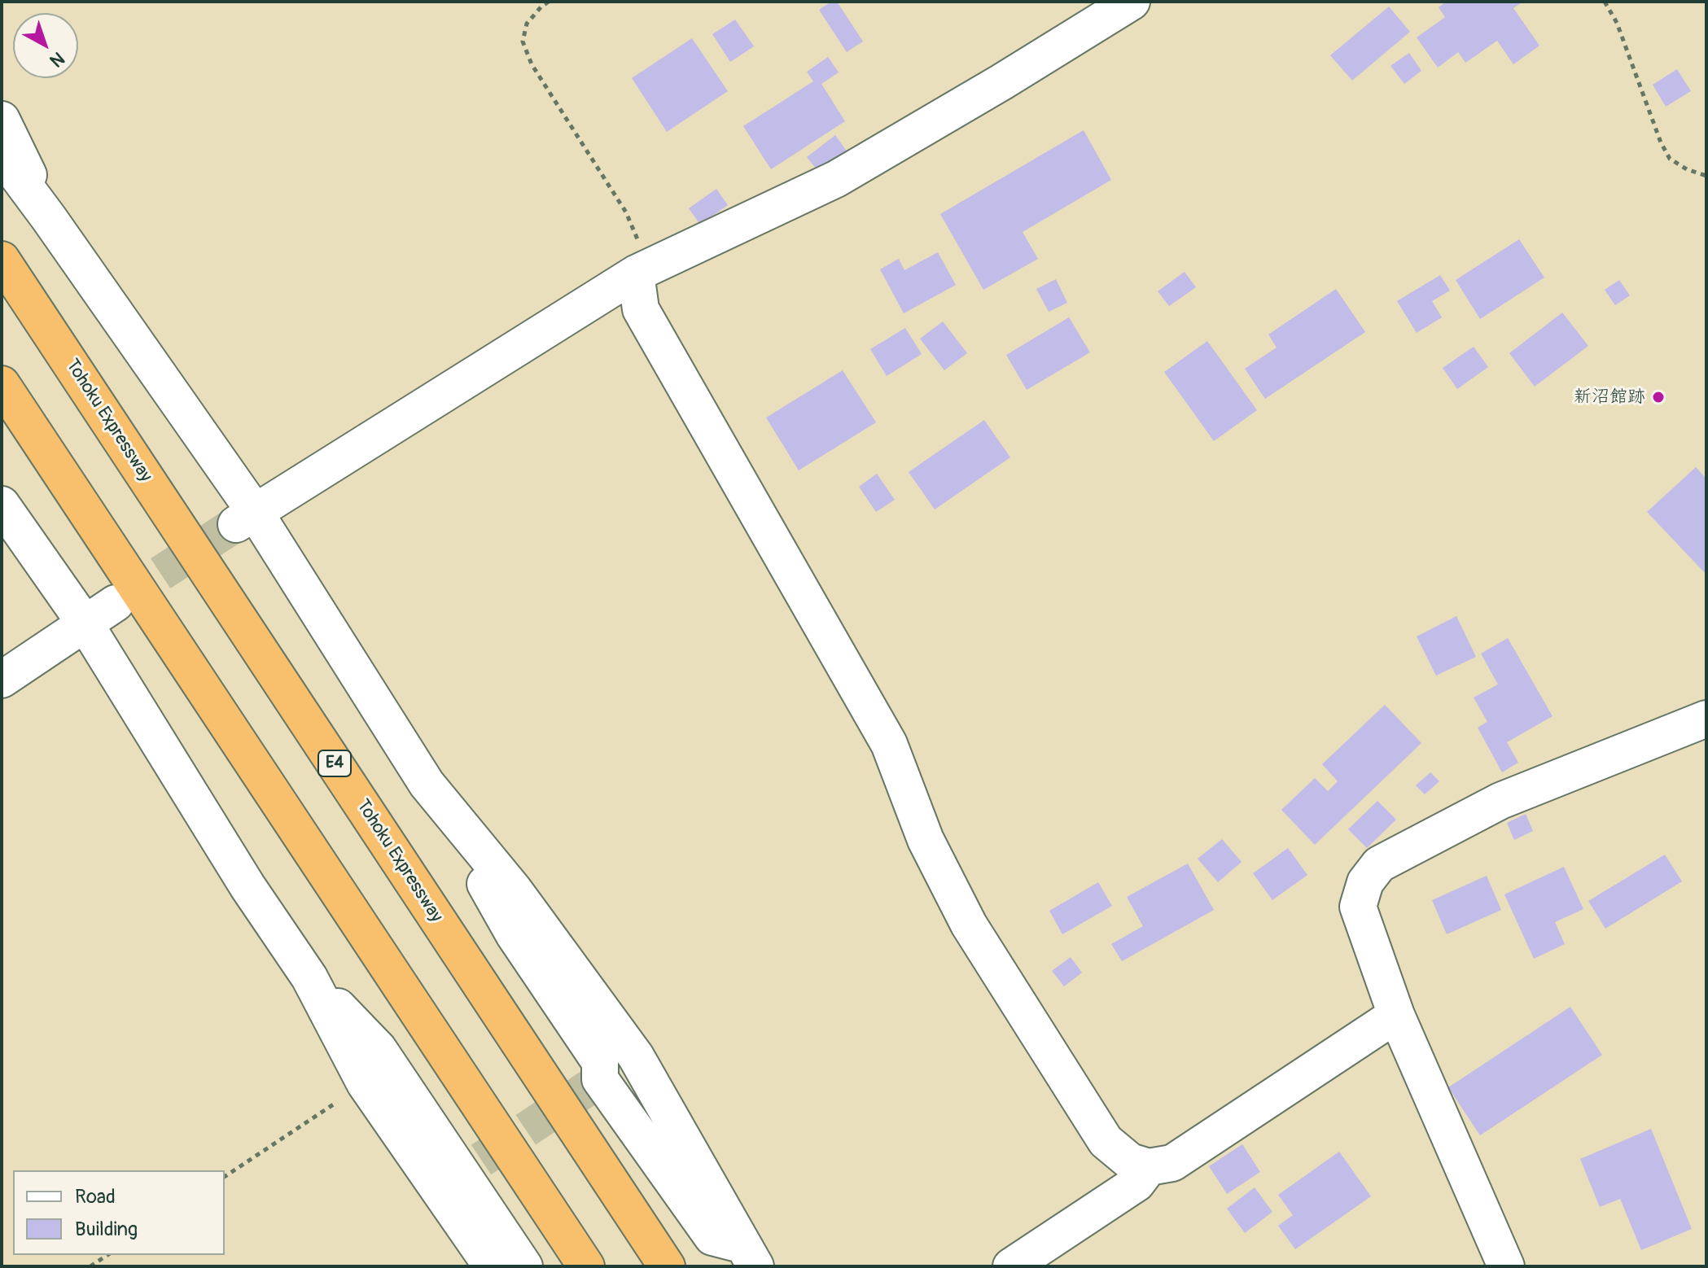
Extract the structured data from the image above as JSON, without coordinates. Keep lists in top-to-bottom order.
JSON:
{
  "streets": {
    "highway": ["Tohoku Expressway", "E4"]
  },
  "places": ["新沼館跡"],
  "legend": ["Road", "Building"],
  "north": "bottom right"
}
